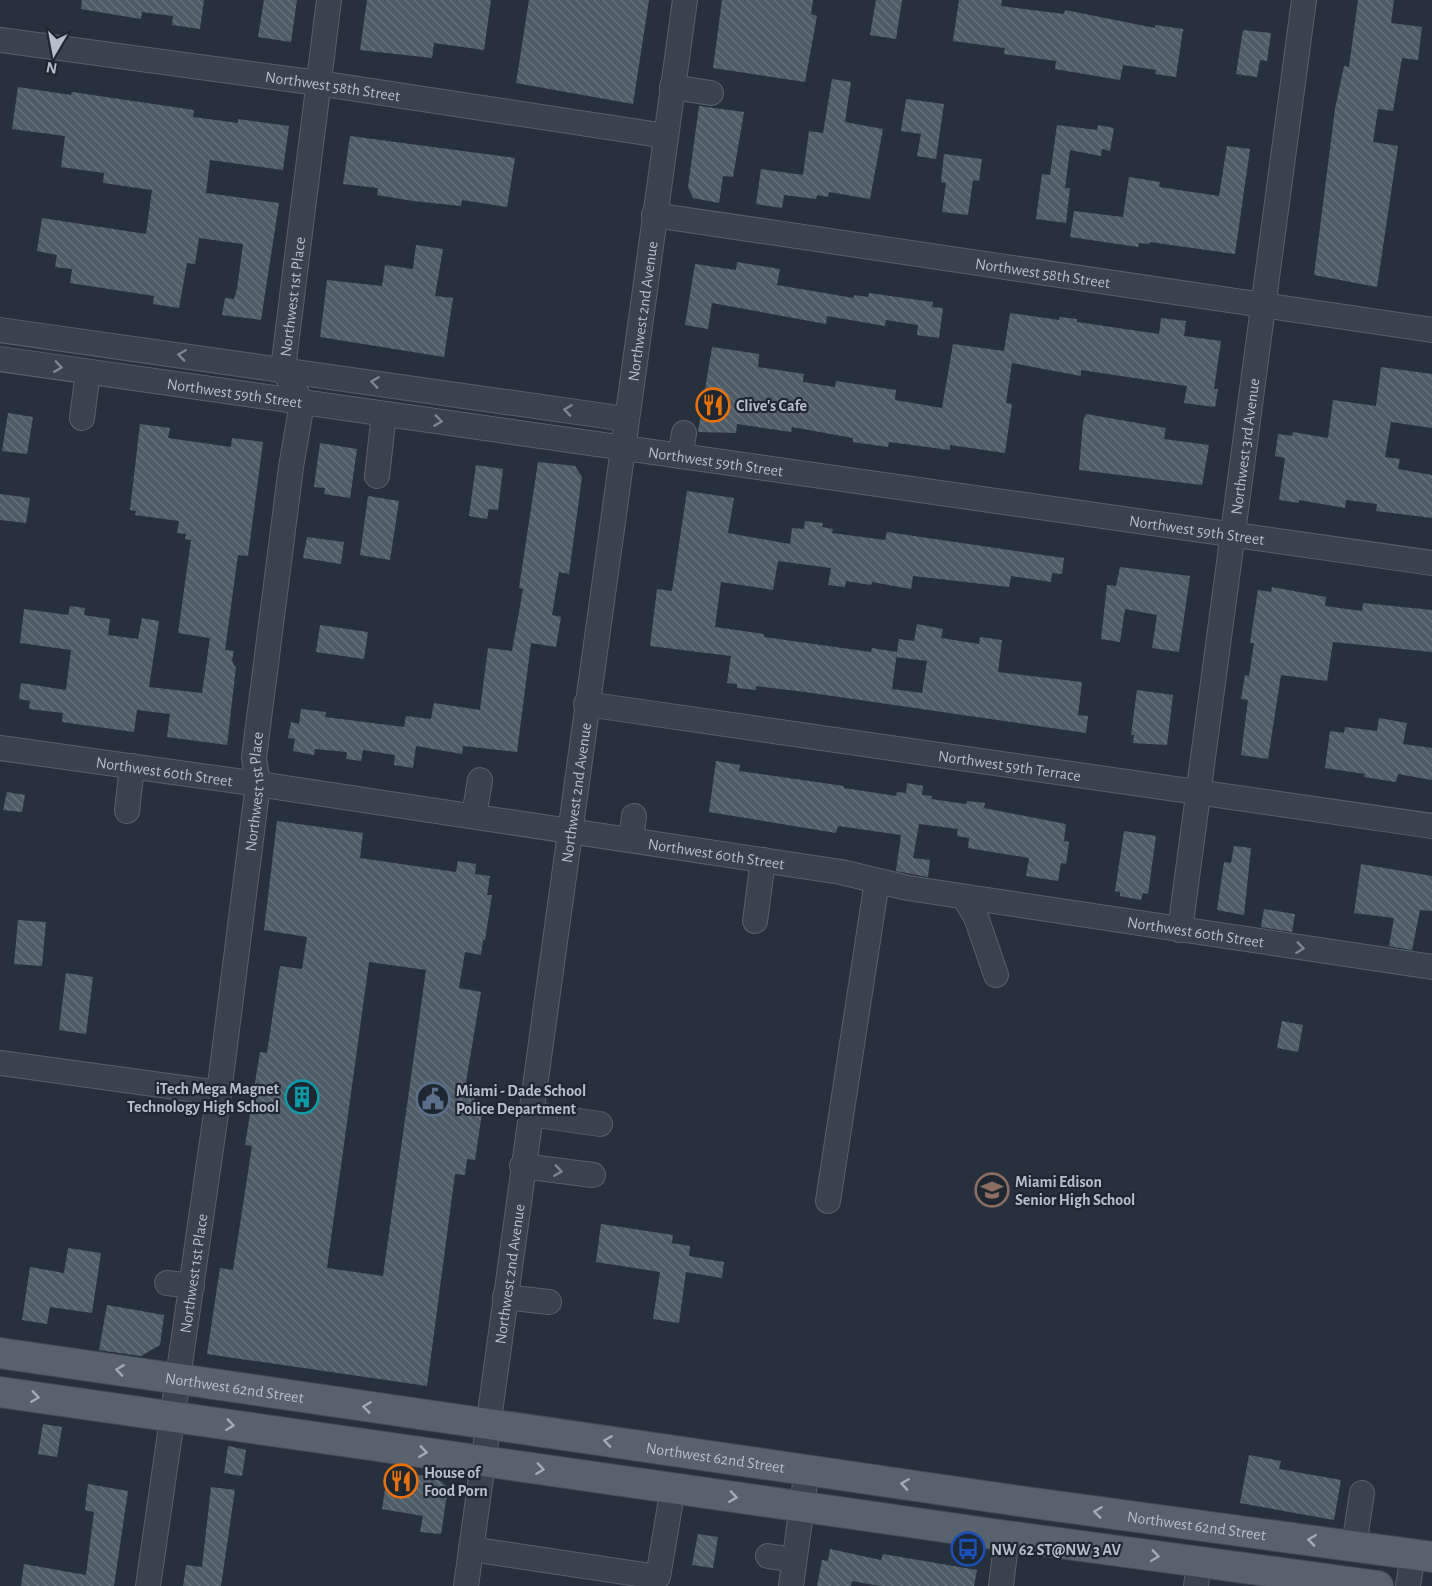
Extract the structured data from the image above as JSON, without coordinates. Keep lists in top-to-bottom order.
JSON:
{
  "streets": {
    "main road": ["Northwest 62nd Street"],
    "street": [
      "Northwest 58th Street",
      "Northwest 1st Place",
      "Northwest 2nd Avenue",
      "Northwest 59th Street",
      "Northwest 3rd Avenue",
      "Northwest 59th Terrace",
      "Northwest 60th Street"
    ]
  },
  "crossings": [
    ["Northwest 58th Street", "Northwest 1st Place"],
    ["Northwest 58th Street", "Northwest 2nd Avenue"],
    ["Northwest 58th Street", "Northwest 3rd Avenue"],
    ["Northwest 1st Place", "Northwest 59th Street"],
    ["Northwest 1st Place", "Northwest 60th Street"],
    ["Northwest 1st Place", "Northwest 62nd Street"],
    ["Northwest 2nd Avenue", "Northwest 59th Street"],
    ["Northwest 2nd Avenue", "Northwest 59th Terrace"],
    ["Northwest 2nd Avenue", "Northwest 60th Street"],
    ["Northwest 2nd Avenue", "Northwest 62nd Street"],
    ["Northwest 59th Street", "Northwest 3rd Avenue"],
    ["Northwest 3rd Avenue", "Northwest 59th Terrace"],
    ["Northwest 3rd Avenue", "Northwest 60th Street"]
  ],
  "places": {
    "restaurant": ["Clive's Cafe", "House of Food Porn"],
    "building": ["iTech Mega Magnet Technology High School"],
    "public building": ["Miami - Dade School Police Department"],
    "school or university": ["Miami Edison Senior High School"],
    "bus stop": ["NW 62 ST@NW 3 AV"]
  },
  "north": "bottom"
}
